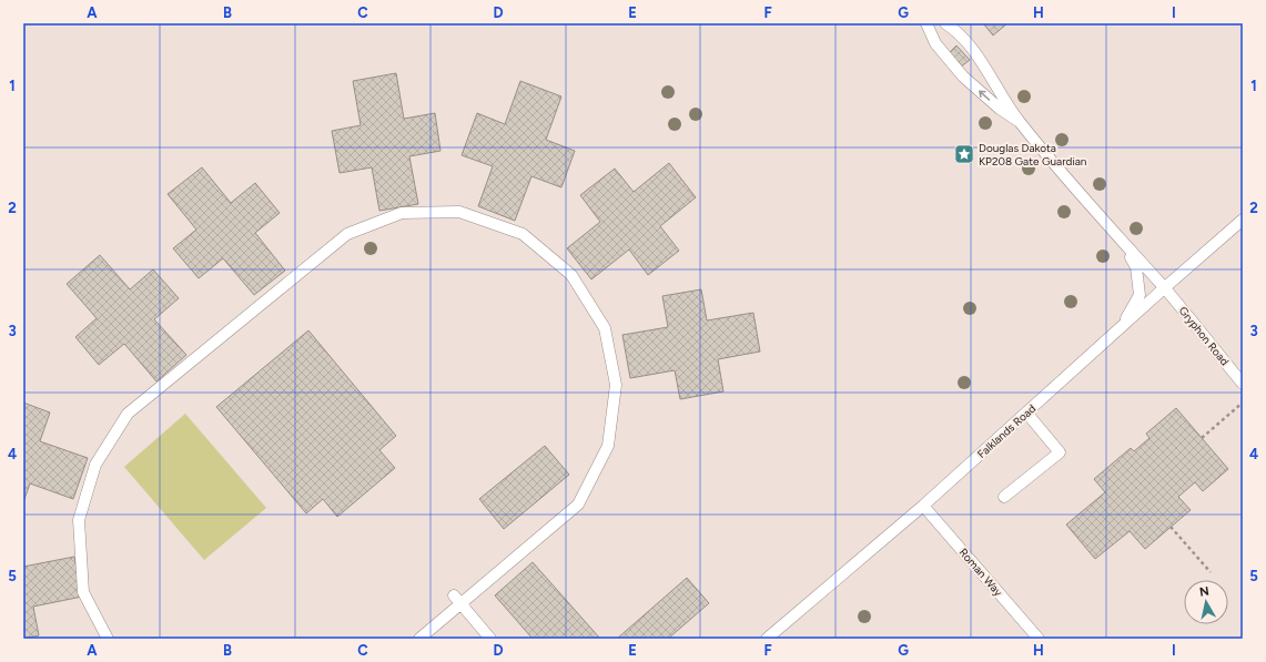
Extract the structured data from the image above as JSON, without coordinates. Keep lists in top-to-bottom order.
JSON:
{
  "streets": {
    "lane": ["Gryphon Road", "Falklands Road", "Roman Way"]
  },
  "crossings": [
    ["Gryphon Road", "Falklands Road"],
    ["Falklands Road", "Roman Way"]
  ],
  "places": {
    "place": ["Douglas Dakota KP208 Gate Guardian"]
  },
  "north": "top",
  "grid": {
    "columns": [
      "A",
      "B",
      "C",
      "D",
      "E",
      "F",
      "G",
      "H",
      "I"
    ],
    "rows": [
      "1",
      "2",
      "3",
      "4",
      "5"
    ]
  }
}
